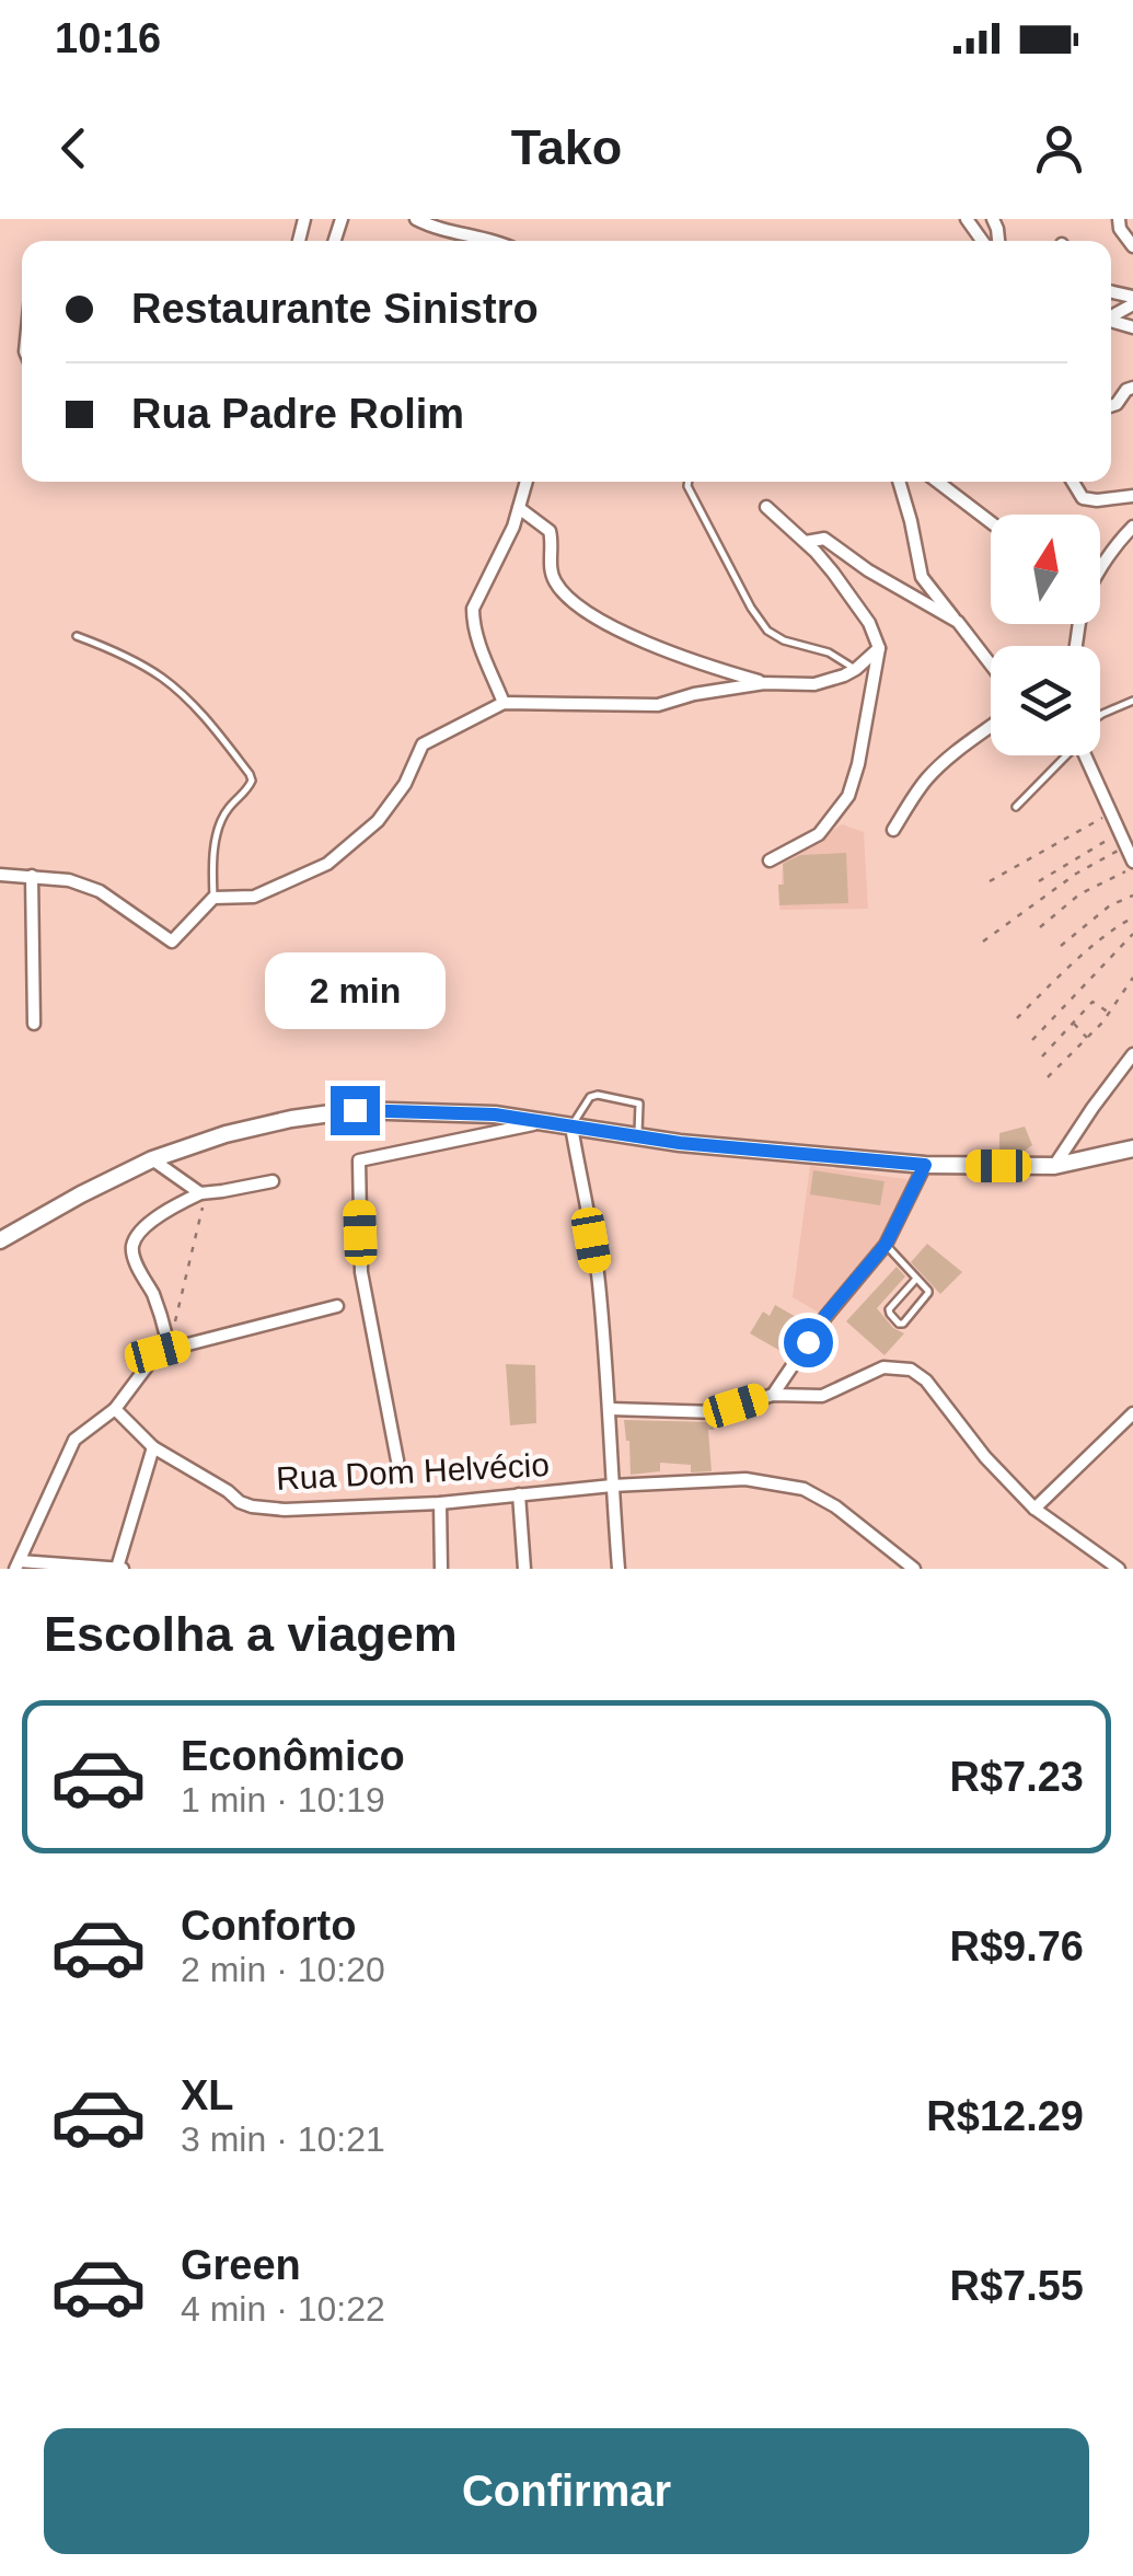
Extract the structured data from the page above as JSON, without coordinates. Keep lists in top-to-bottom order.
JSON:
{
  "streets": {
    "street": ["Rua Dom Helvécio"]
  },
  "north": "top",
  "page": {
    "status": "10:16",
    "header": "Tako",
    "banner": ["Restaurante Sinistro", "Rua Padre Rolim"],
    "bubble": "2 min",
    "heading": "Escolha a viagem",
    "list": [
      {
        "name": "Econômico",
        "note": "1 min · 10:19",
        "value": "R$7.23"
      },
      {
        "name": "Conforto",
        "note": "2 min · 10:20",
        "value": "R$9.76"
      },
      {
        "name": "XL",
        "note": "3 min · 10:21",
        "value": "R$12.29"
      },
      {
        "name": "Green",
        "note": "4 min · 10:22",
        "value": "R$7.55"
      }
    ],
    "buttons": "Confirmar"
  }
}
